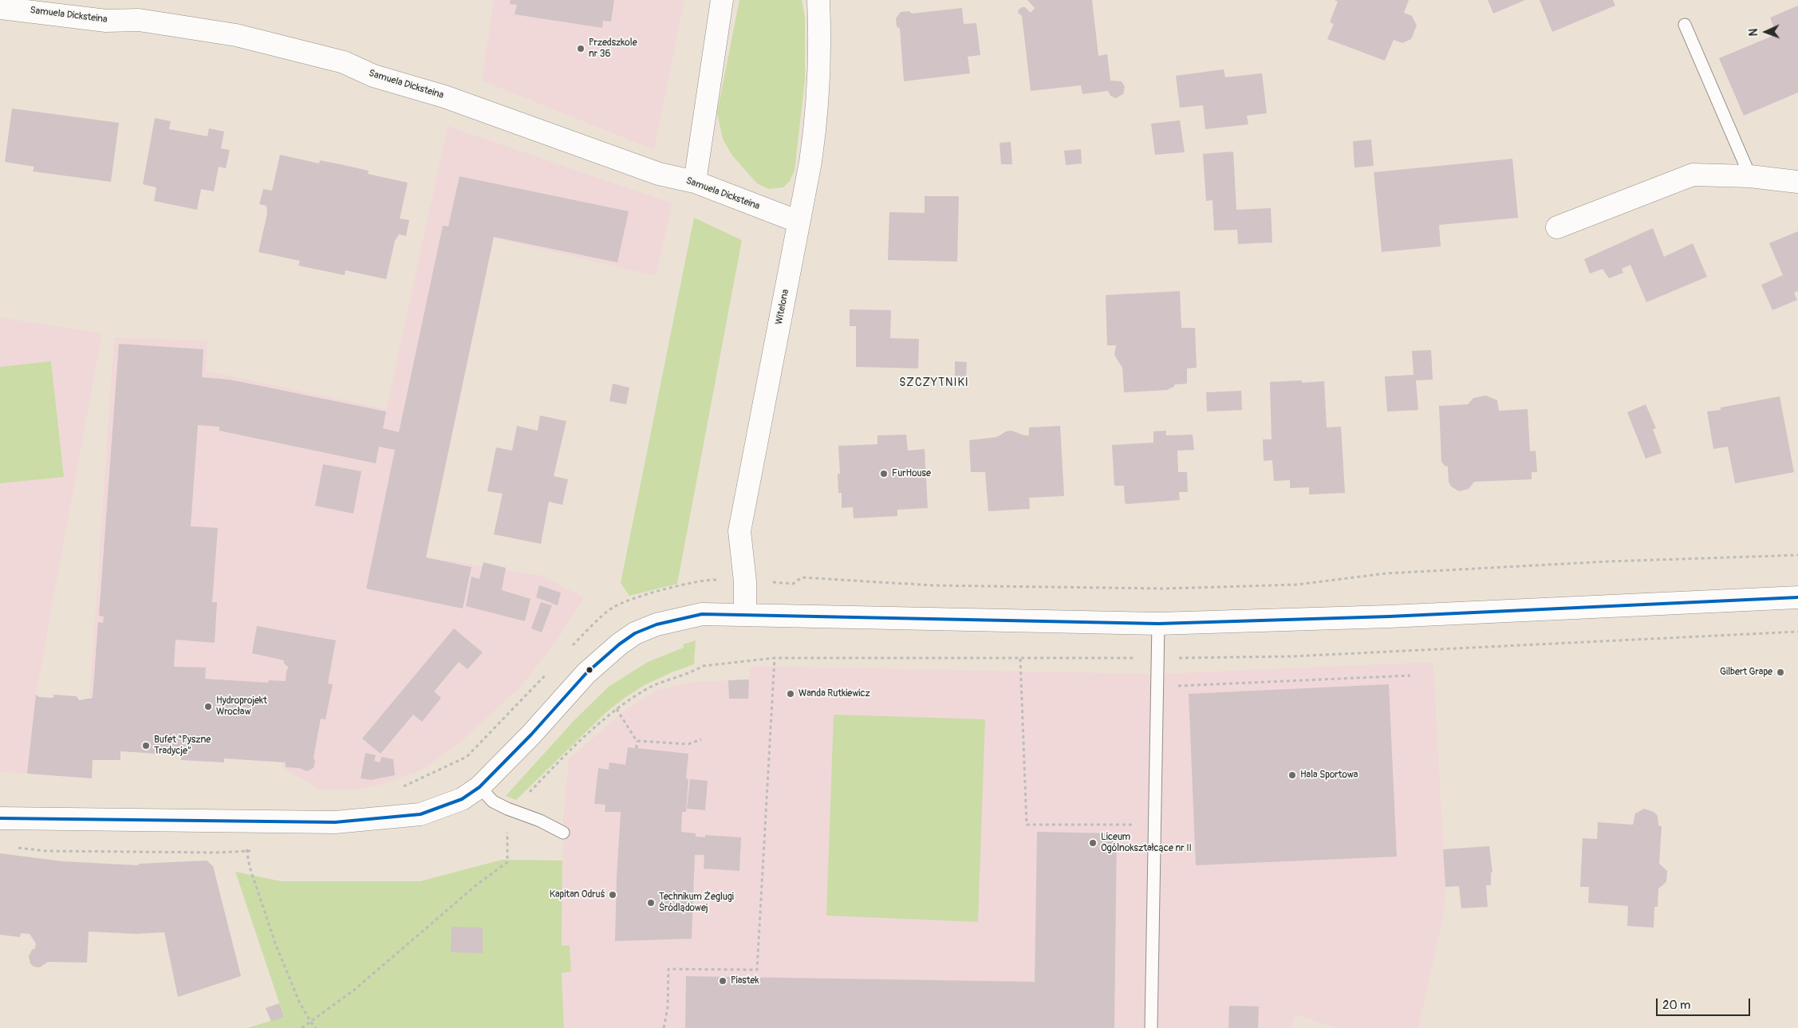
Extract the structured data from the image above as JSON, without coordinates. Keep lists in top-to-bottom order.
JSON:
{
  "streets": {
    "street": ["Samuela Dicksteina", "Witelona"]
  },
  "crossings": [
    ["Samuela Dicksteina", "Witelona"]
  ],
  "districts": ["SZCZYTNIKI"],
  "places": [
    "Przedszkole nr 36",
    "FurHouse",
    "Gilbert Grape",
    "Wanda Rutkiewicz",
    "Hydroprojekt Wrocław",
    "Bufet \"Pyszne Tradycje\"",
    "Hala Sportowa",
    "Liceum Ogólnokształcące nr II",
    "Kapitan Odruś",
    "Technikum Żeglugi Śródlądowej",
    "Piastek"
  ],
  "scale_bar": "20 m",
  "north": "left"
}
